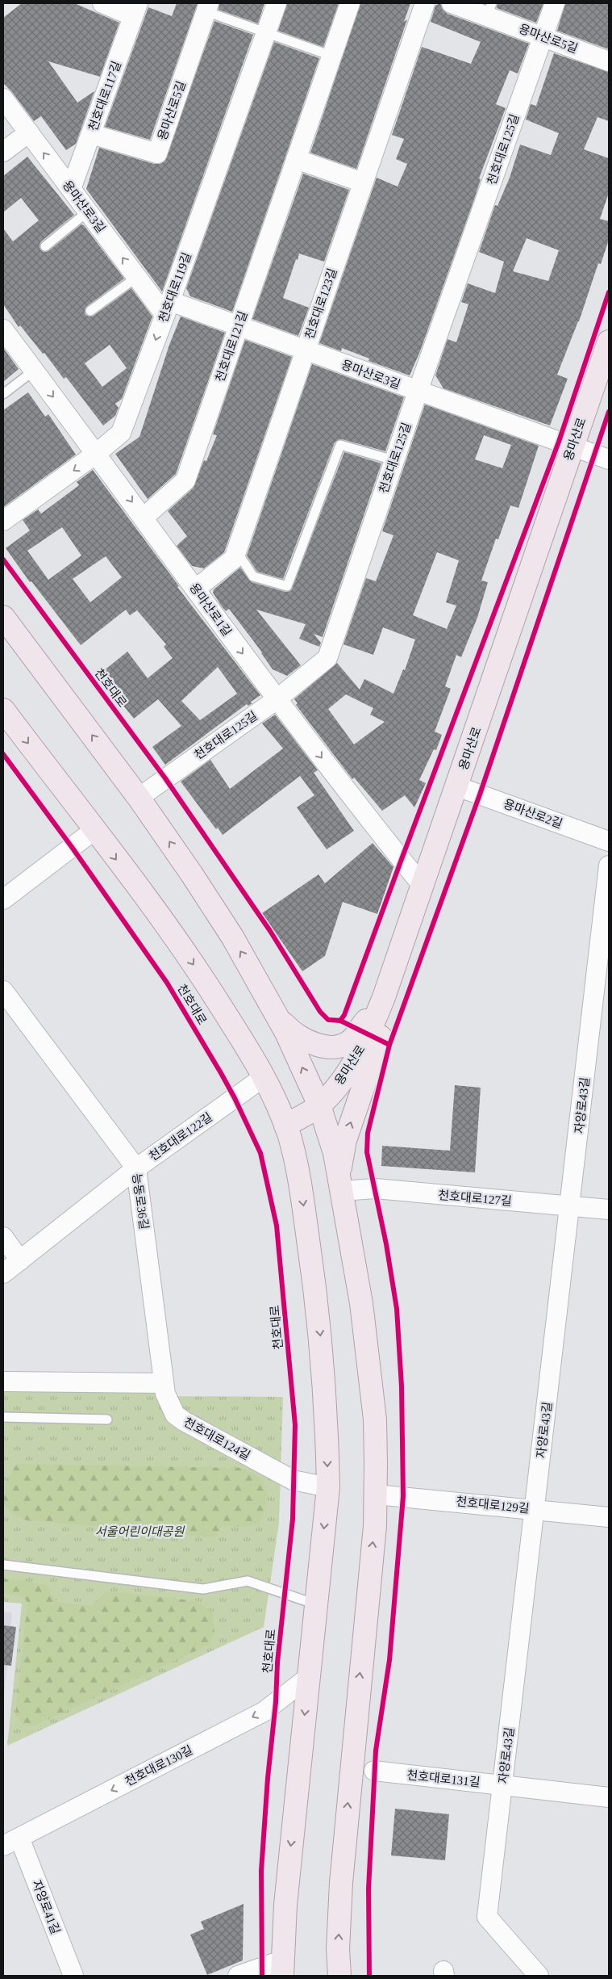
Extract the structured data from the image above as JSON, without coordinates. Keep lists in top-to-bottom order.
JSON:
{
  "streets": {
    "main road": ["용마산로", "천호대로"],
    "street": [
      "용마산로5길",
      "천호대로117길",
      "천호대로125길",
      "용마산로3길",
      "천호대로119길",
      "천호대로123길",
      "천호대로121길",
      "용마산로1길",
      "용마산로2길",
      "자양로43길",
      "천호대로122길",
      "천호대로127길",
      "능동로36길",
      "천호대로124길",
      "천호대로129길",
      "천호대로130길",
      "천호대로131길",
      "자양로41길"
    ]
  },
  "crossings": [
    ["용마산로5길", "천호대로117길"],
    ["용마산로5길", "천호대로125길"],
    ["천호대로117길", "용마산로3길"],
    ["천호대로125길", "용마산로3길"],
    ["천호대로125길", "용마산로1길"],
    ["용마산로3길", "천호대로119길"],
    ["용마산로3길", "천호대로123길"],
    ["용마산로3길", "천호대로121길"],
    ["용마산로3길", "용마산로"],
    ["천호대로119길", "용마산로1길"],
    ["천호대로123길", "용마산로1길"],
    ["천호대로121길", "용마산로1길"],
    ["용마산로", "용마산로1길"],
    ["용마산로", "천호대로"],
    ["용마산로", "용마산로2길"],
    ["천호대로", "천호대로122길"],
    ["천호대로", "천호대로124길"],
    ["천호대로", "천호대로130길"],
    ["자양로43길", "천호대로127길"],
    ["자양로43길", "천호대로129길"],
    ["자양로43길", "천호대로131길"],
    ["천호대로122길", "능동로36길"],
    ["능동로36길", "천호대로124길"],
    ["천호대로130길", "자양로41길"]
  ],
  "one_way": ["천호대로119길", "용마산로1길", "천호대로130길"],
  "parks": ["서울어린이대공원"]
}
